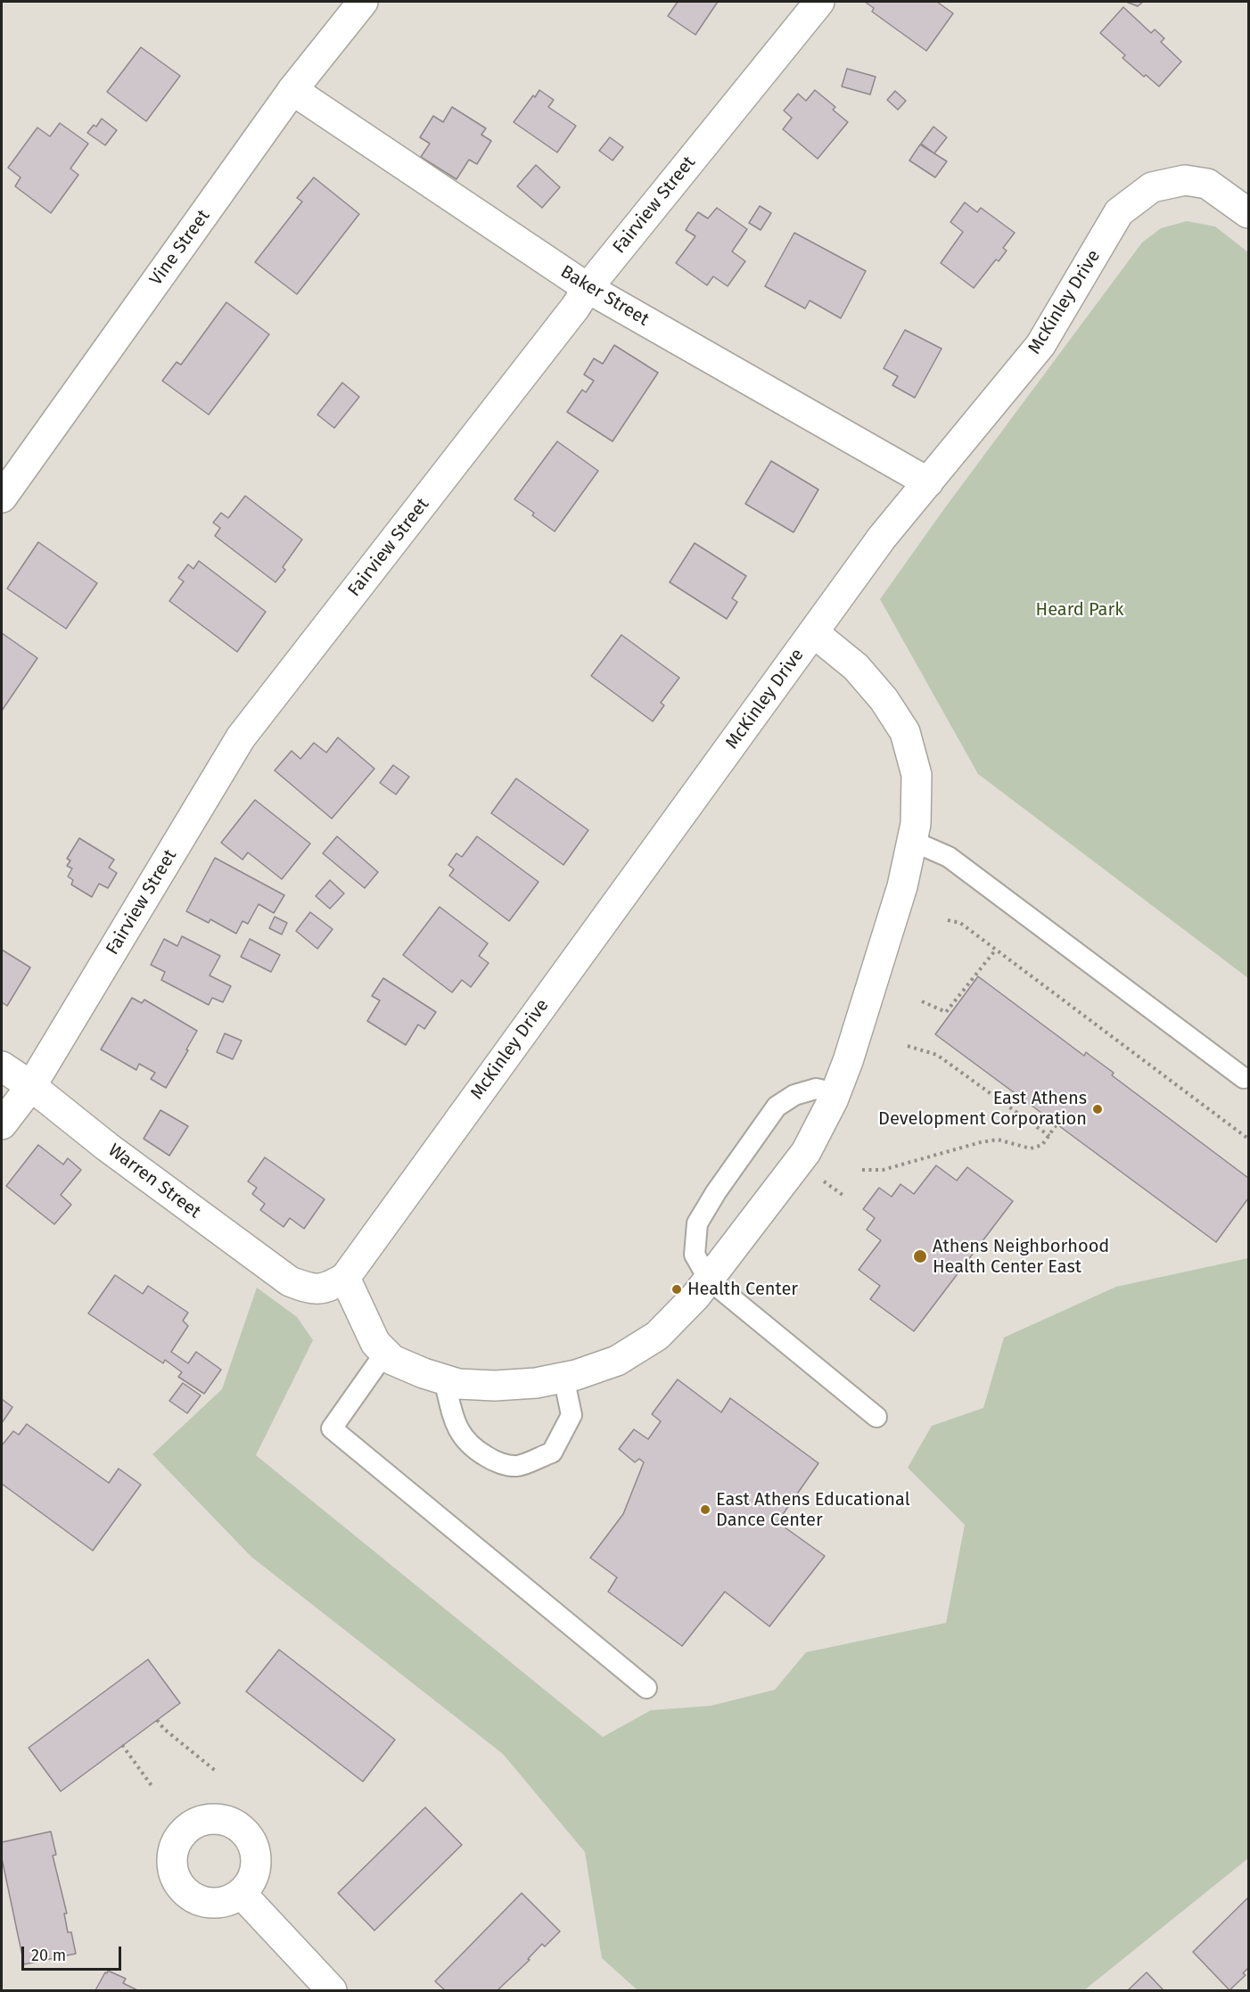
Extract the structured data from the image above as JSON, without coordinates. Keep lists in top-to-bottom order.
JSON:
{
  "streets": {
    "street": [
      "Fairview Street",
      "Vine Street",
      "Baker Street",
      "McKinley Drive",
      "Warren Street"
    ]
  },
  "crossings": [
    ["Fairview Street", "Baker Street"],
    ["Fairview Street", "Warren Street"],
    ["Vine Street", "Baker Street"],
    ["Baker Street", "McKinley Drive"],
    ["McKinley Drive", "Warren Street"]
  ],
  "parks": ["Heard Park"],
  "places": [
    "East Athens Development Corporation",
    "Athens Neighborhood Health Center East",
    "Health Center",
    "East Athens Educational Dance Center"
  ],
  "scale_bar": "20 m"
}
